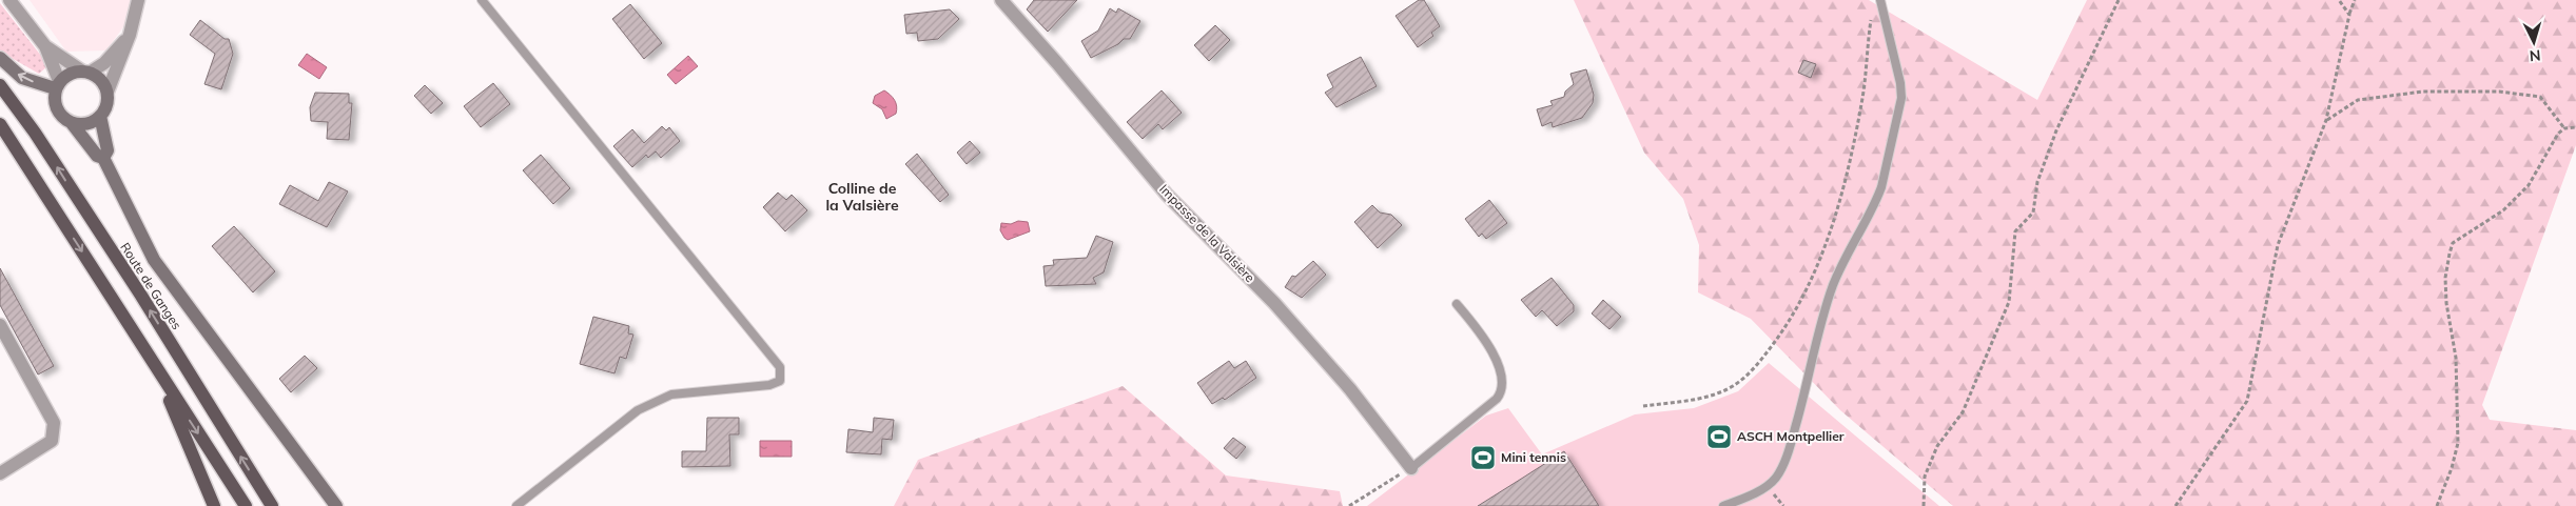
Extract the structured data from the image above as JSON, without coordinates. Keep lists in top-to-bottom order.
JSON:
{
  "streets": {
    "main road": ["Route de Ganges"],
    "street": ["Impasse de la Valsière"]
  },
  "districts": ["Colline de la Valsière"],
  "places": {
    "sports": ["ASCH Montpellier", "Mini tennis"]
  },
  "north": "bottom"
}
